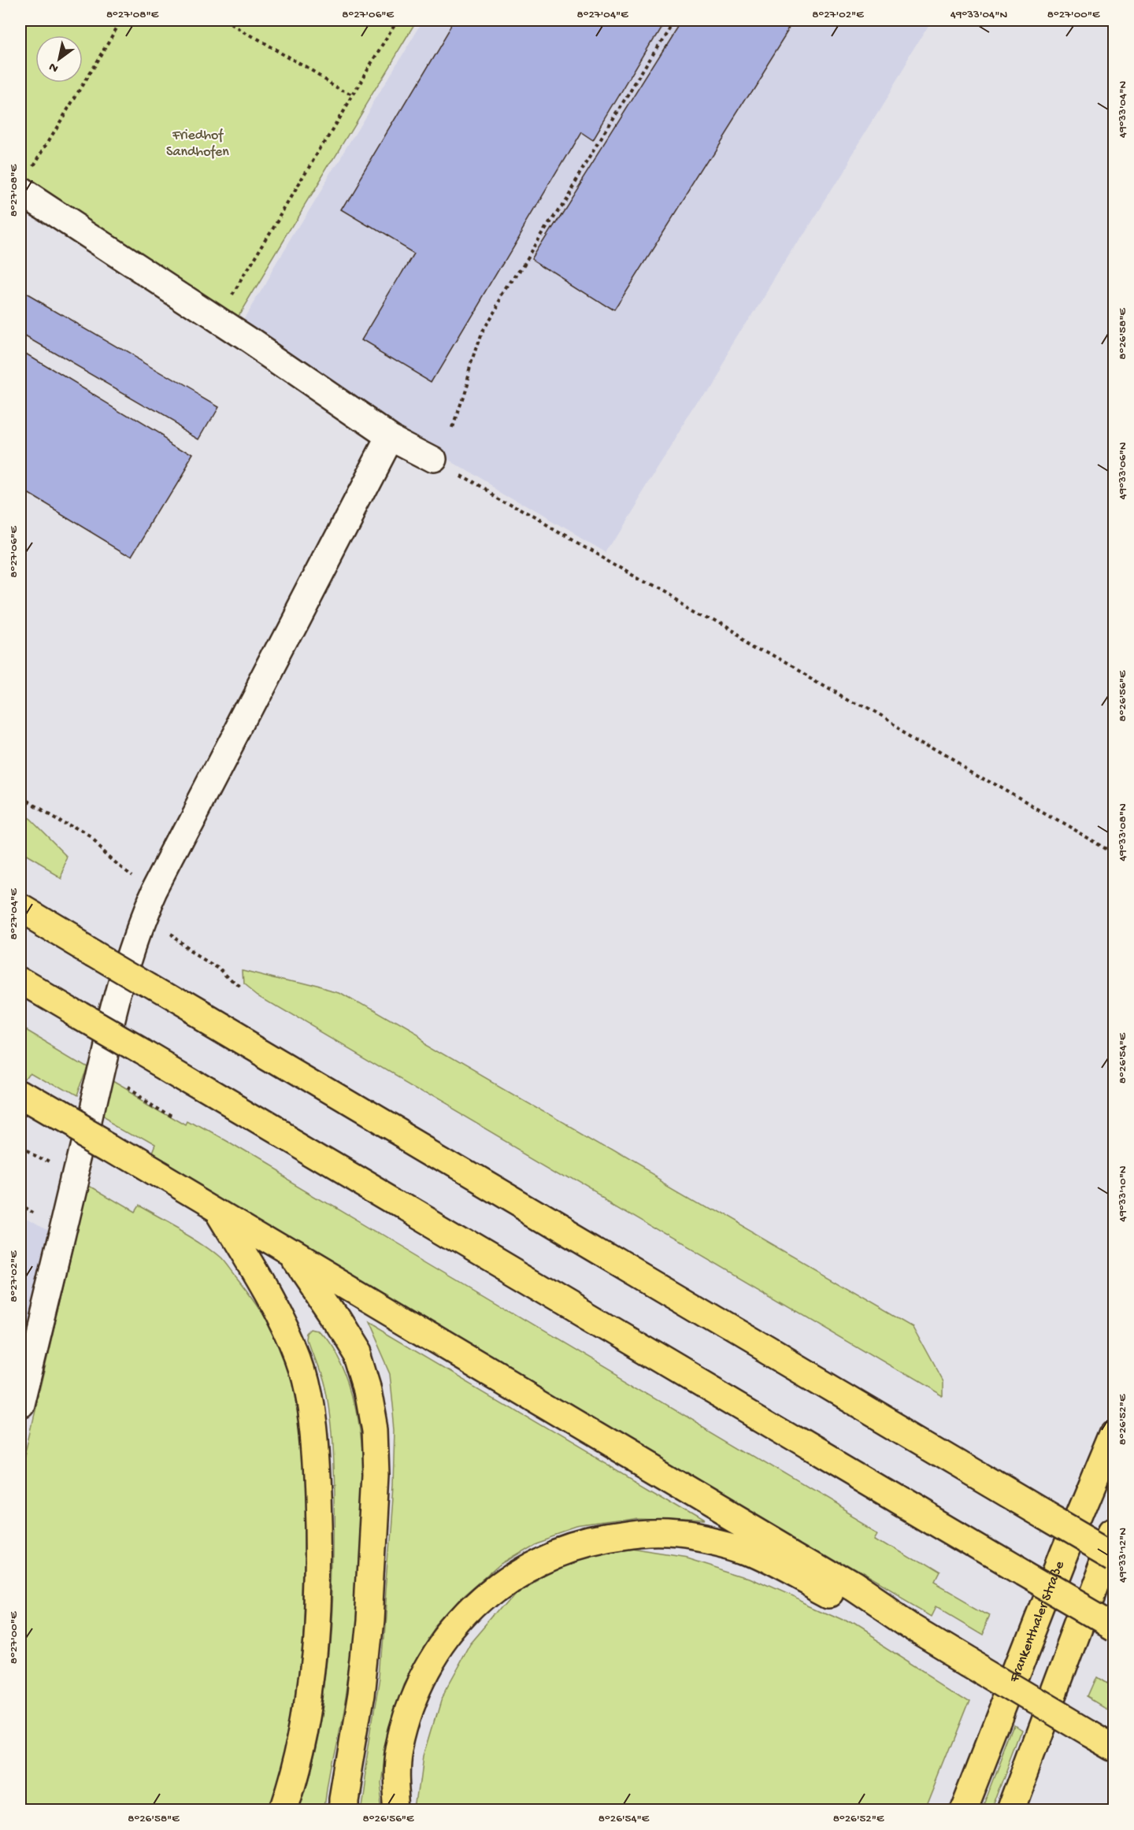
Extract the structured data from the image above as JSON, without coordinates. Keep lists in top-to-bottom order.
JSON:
{
  "streets": {
    "main road": ["Frankenthaler Straße"]
  },
  "parks": ["Friedhof Sandhofen"],
  "north": "bottom left",
  "coordinates": [
    "8°27'08\"E",
    "8°27'06\"E",
    "8°27'04\"E",
    "8°27'02\"E",
    "49°33'04\"N",
    "8°27'00\"E",
    "8°26'58\"E",
    "49°33'06\"N",
    "8°26'56\"E",
    "49°33'08\"N",
    "8°26'54\"E",
    "49°33'10\"N",
    "8°26'52\"E",
    "49°33'12\"N"
  ]
}
